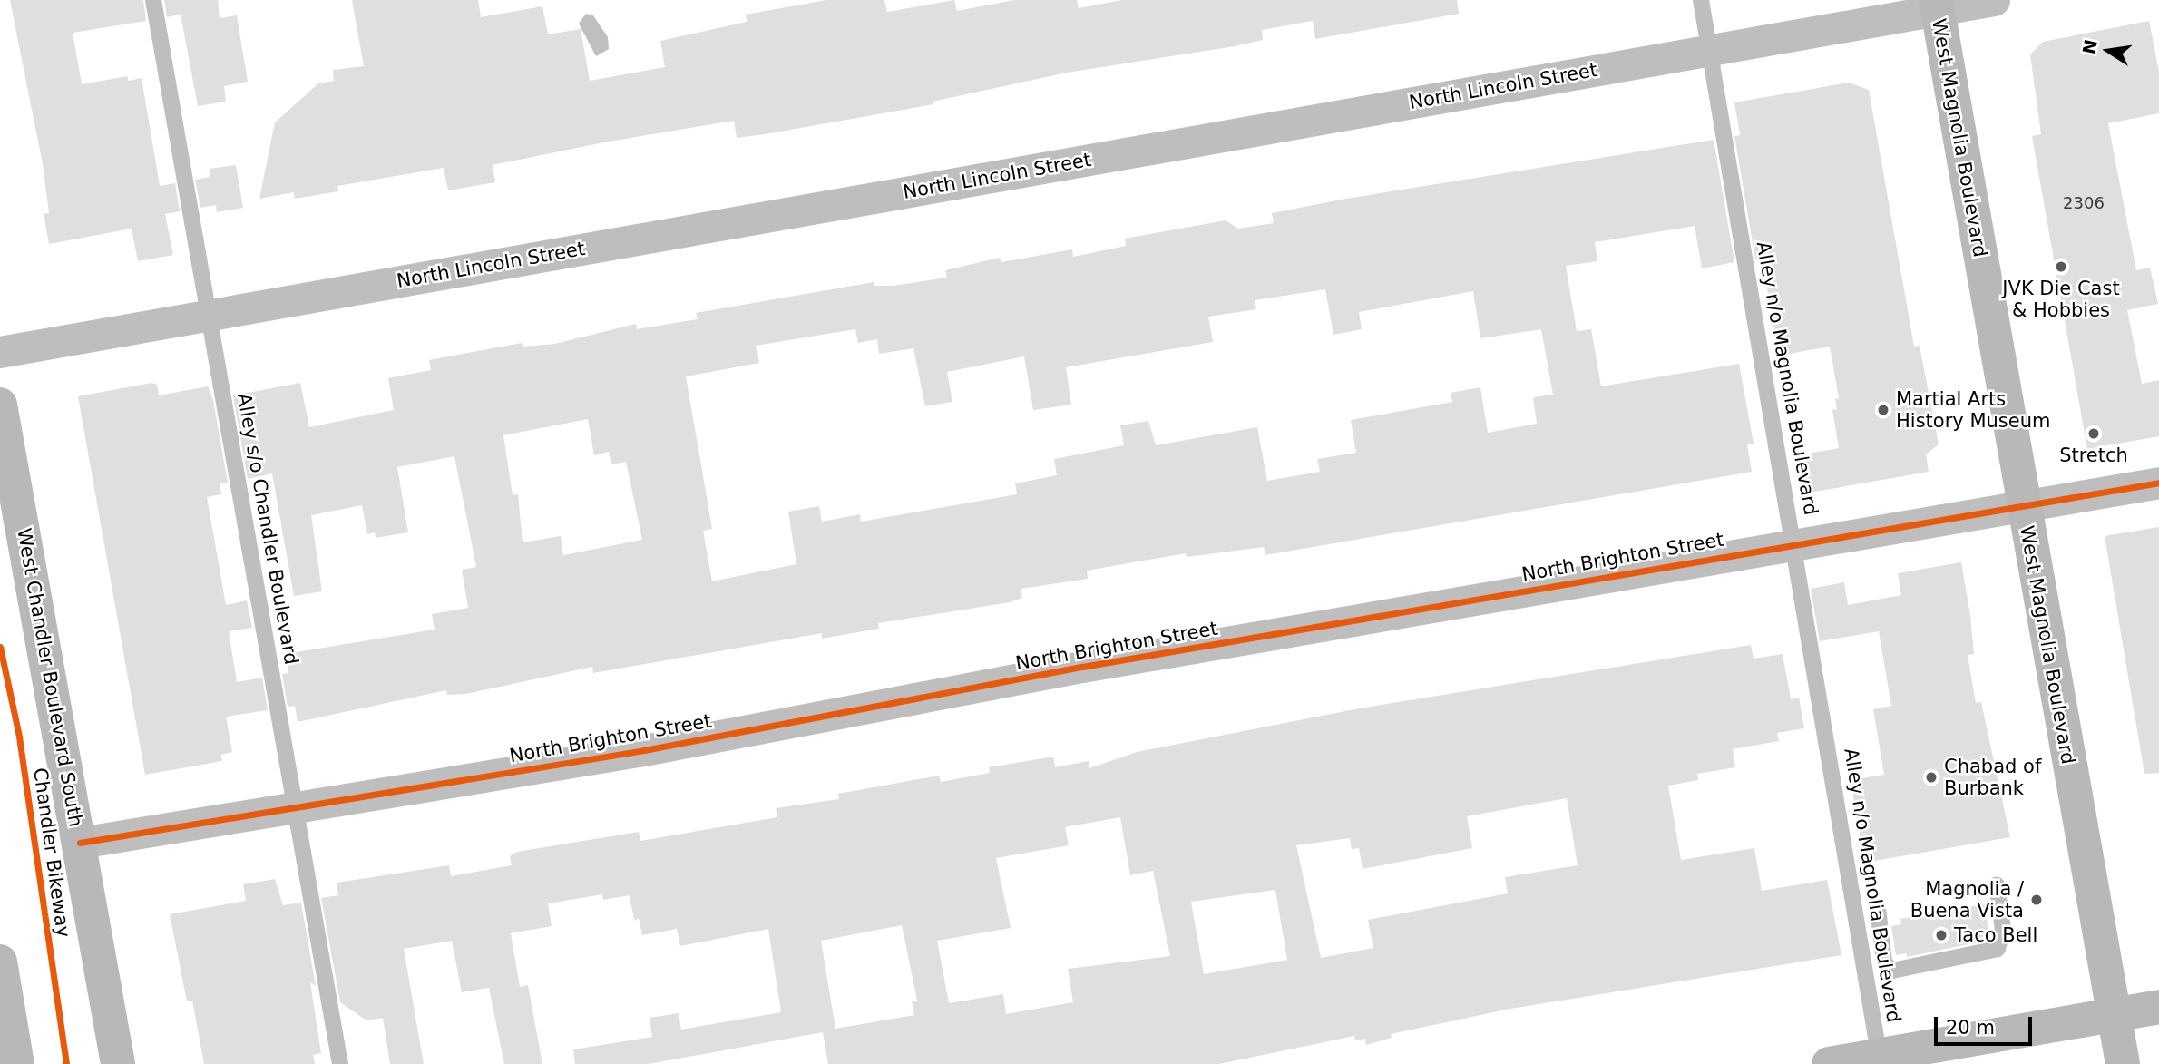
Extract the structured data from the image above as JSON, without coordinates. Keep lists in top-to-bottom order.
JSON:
{
  "streets": {
    "main road": ["West Magnolia Boulevard", "West Chandler Boulevard South"],
    "street": ["North Lincoln Street", "North Brighton Street"],
    "lane": ["Alley n/o Magnolia Boulevard", "Alley s/o Chandler Boulevard"],
    "cycle path": ["Chandler Bikeway"]
  },
  "crossings": [
    ["North Lincoln Street", "West Magnolia Boulevard"],
    ["North Lincoln Street", "Alley n/o Magnolia Boulevard"],
    ["North Lincoln Street", "Alley s/o Chandler Boulevard"],
    ["West Magnolia Boulevard", "North Brighton Street"],
    ["Alley n/o Magnolia Boulevard", "North Brighton Street"],
    ["Alley s/o Chandler Boulevard", "North Brighton Street"],
    ["North Brighton Street", "West Chandler Boulevard South"]
  ],
  "places": [
    "JVK Die Cast & Hobbies",
    "Martial Arts History Museum",
    "Stretch",
    "Chabad of Burbank",
    "Magnolia / Buena Vista",
    "Taco Bell"
  ],
  "house_numbers": ["2306"],
  "scale_bar": "20 m",
  "north": "left"
}
